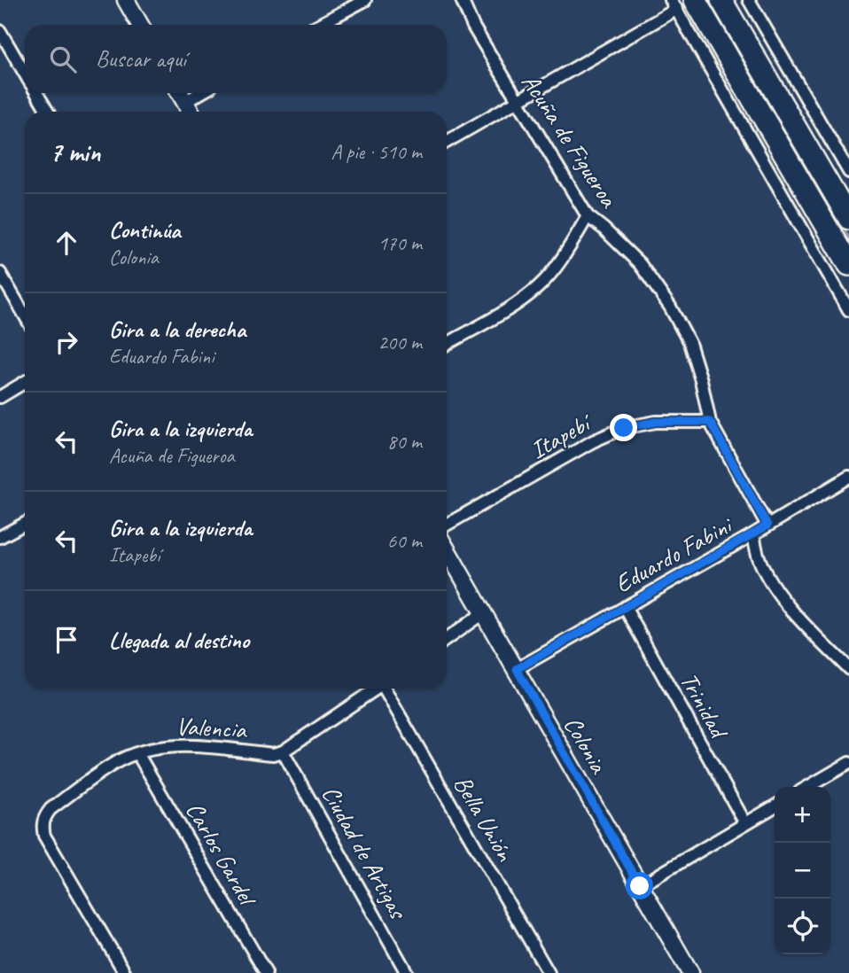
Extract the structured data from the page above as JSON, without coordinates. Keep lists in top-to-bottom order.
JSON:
{
  "streets": {
    "street": [
      "Acuña de Figueroa",
      "Itapebí",
      "Eduardo Fabini",
      "Trinidad",
      "Valencia",
      "Colonia",
      "Bella Unión",
      "Ciudad de Artigas",
      "Carlos Gardel"
    ]
  },
  "crossings": [
    ["Acuña de Figueroa", "Itapebí"],
    ["Acuña de Figueroa", "Eduardo Fabini"],
    ["Eduardo Fabini", "Trinidad"],
    ["Eduardo Fabini", "Colonia"],
    ["Valencia", "Ciudad de Artigas"],
    ["Valencia", "Carlos Gardel"]
  ],
  "page": {
    "search": "Buscar aquí",
    "heading": ["7 min", "A pie · 510 m"],
    "list": [
      ["Continúa", "Colonia", "170 m"],
      ["Gira a la derecha", "Eduardo Fabini", "200 m"],
      ["Gira a la izquierda", "Acuña de Figueroa", "80 m"],
      ["Gira a la izquierda", "Itapebí", "60 m"],
      "Llegada al destino"
    ],
    "map_buttons": ["+", "−"]
  }
}
